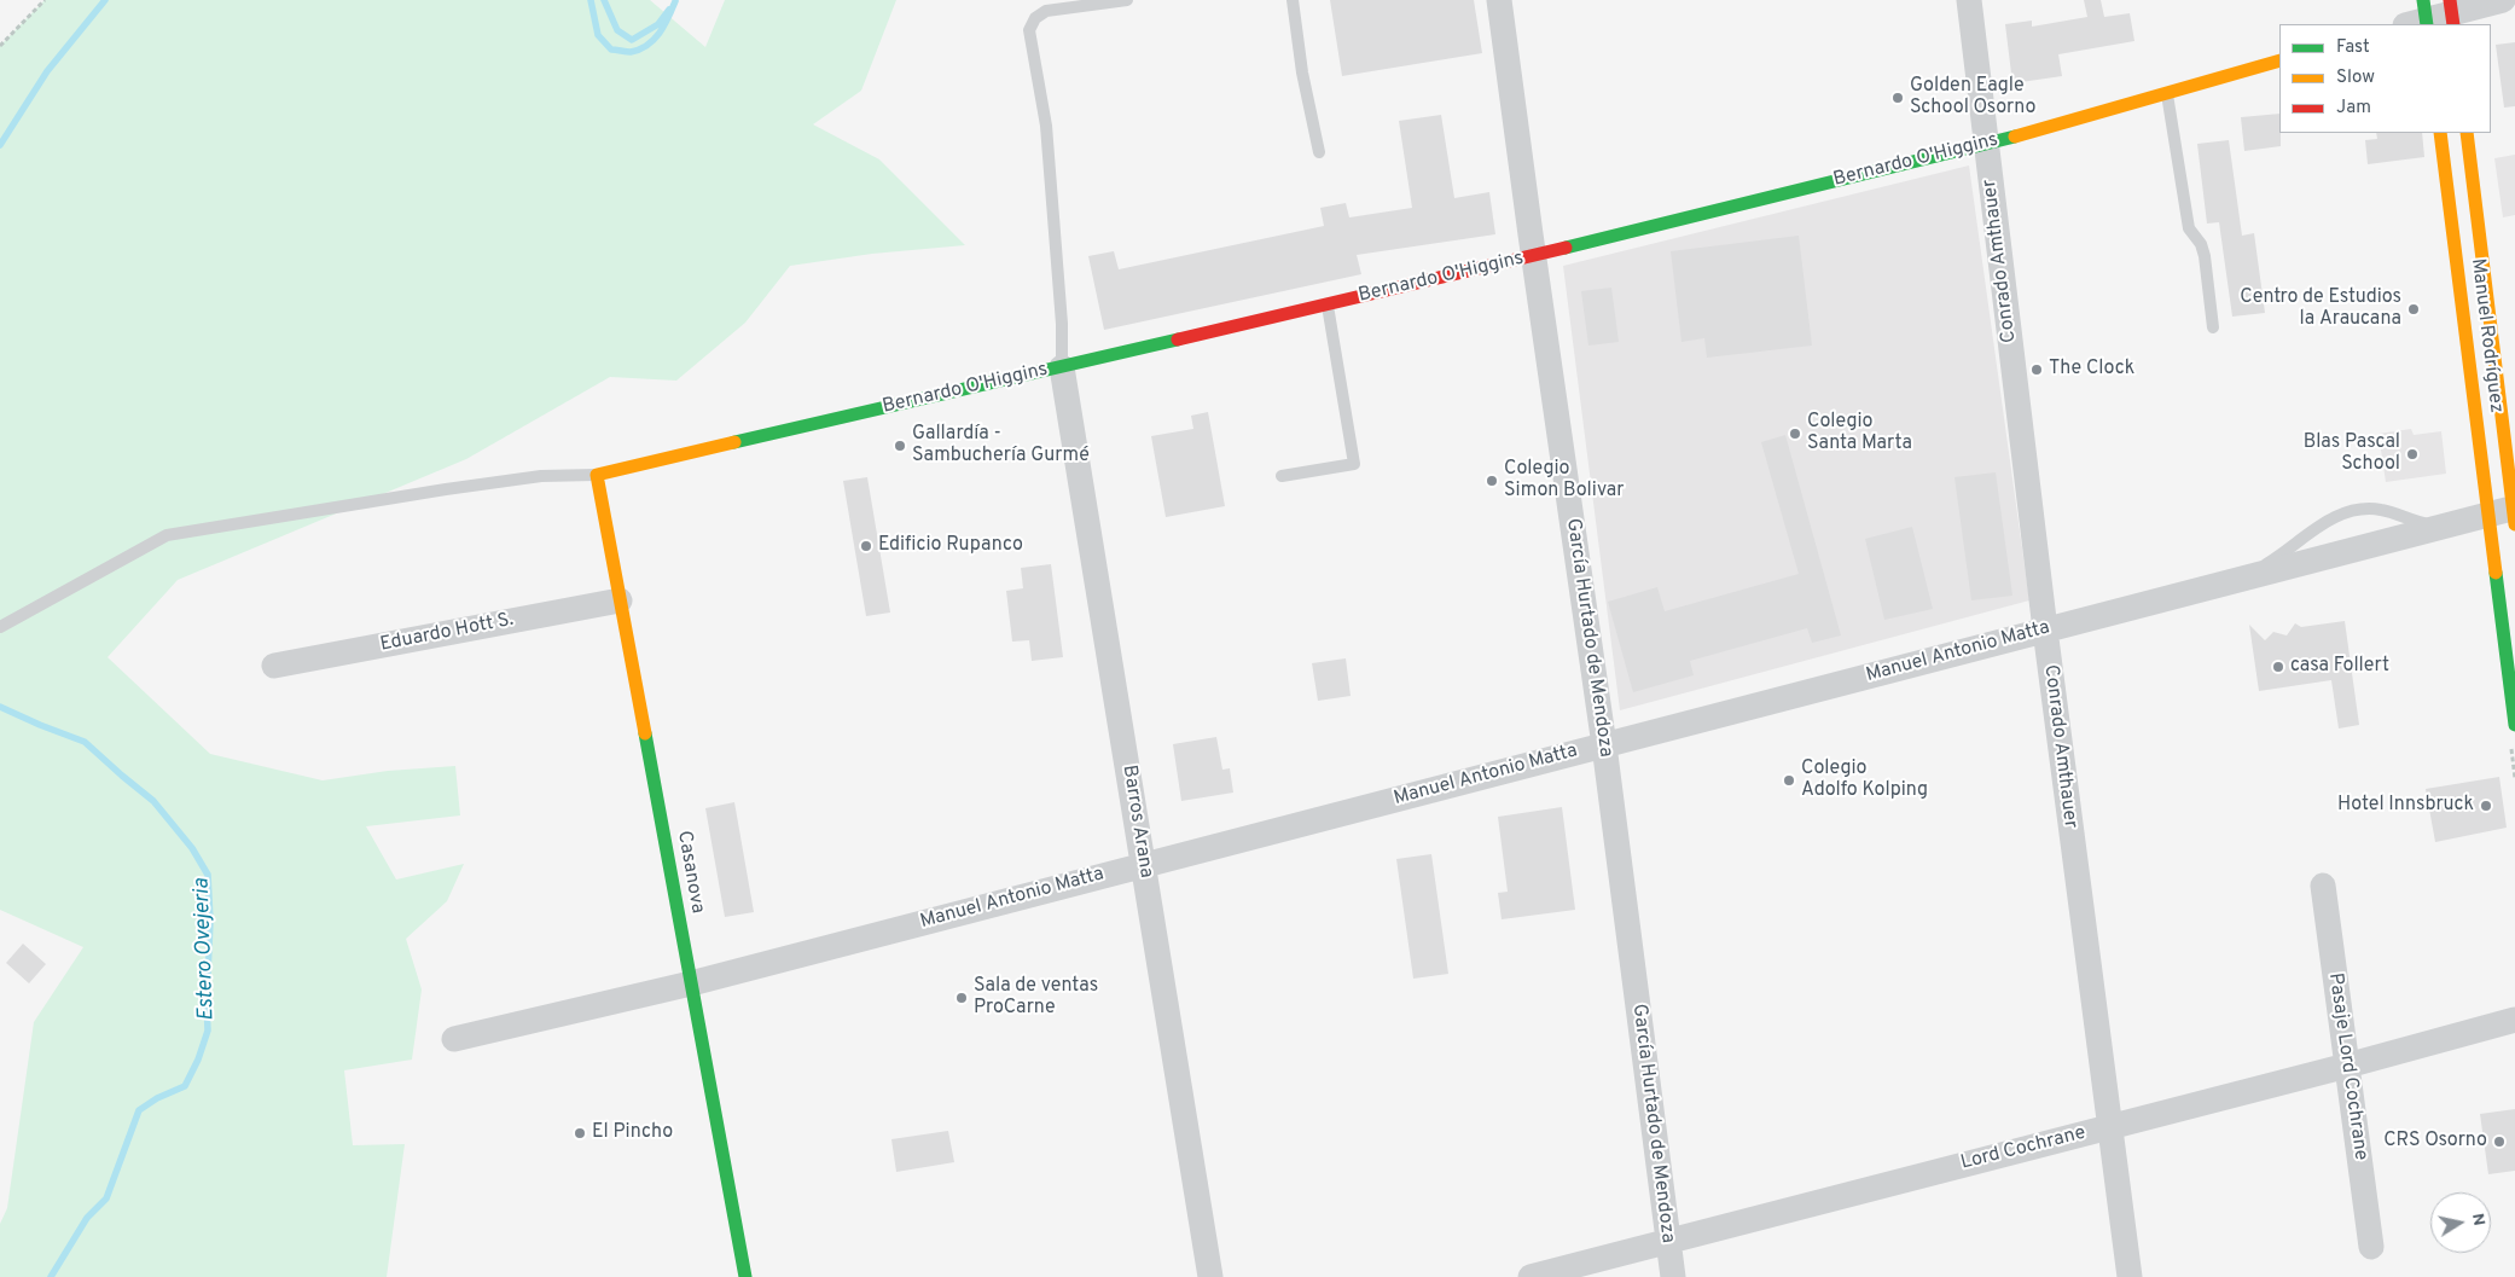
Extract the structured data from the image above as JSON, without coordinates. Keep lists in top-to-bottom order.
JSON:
{
  "streets": {
    "street": [
      "Bernardo O'Higgins",
      "Conrado Amthauer",
      "Manuel Rodríguez",
      "Eduardo Hott S.",
      "García Hurtado de Mendoza",
      "Manuel Antonio Matta",
      "Barros Arana",
      "Casanova",
      "Pasaje Lord Cochrane",
      "Lord Cochrane"
    ]
  },
  "crossings": [
    ["Bernardo O'Higgins", "Conrado Amthauer"],
    ["Bernardo O'Higgins", "García Hurtado de Mendoza"],
    ["Bernardo O'Higgins", "Barros Arana"],
    ["Bernardo O'Higgins", "Casanova"],
    ["Conrado Amthauer", "Manuel Antonio Matta"],
    ["Conrado Amthauer", "Lord Cochrane"],
    ["Manuel Rodríguez", "Manuel Antonio Matta"],
    ["Eduardo Hott S.", "Casanova"],
    ["García Hurtado de Mendoza", "Manuel Antonio Matta"],
    ["García Hurtado de Mendoza", "Lord Cochrane"],
    ["Manuel Antonio Matta", "Barros Arana"],
    ["Manuel Antonio Matta", "Casanova"],
    ["Pasaje Lord Cochrane", "Lord Cochrane"]
  ],
  "water": ["Estero Ovejeria"],
  "places": [
    "Golden Eagle School Osorno",
    "Centro de Estudios la Araucana",
    "The Clock",
    "Colegio Santa Marta",
    "Gallardía - Sambuchería Gurmé",
    "Blas Pascal School",
    "Colegio Simon Bolivar",
    "Edificio Rupanco",
    "casa Follert",
    "Colegio Adolfo Kolping",
    "Hotel Innsbruck",
    "Sala de ventas ProCarne",
    "El Pincho",
    "CRS Osorno"
  ],
  "legend": ["Fast", "Slow", "Jam"],
  "north": "right"
}
